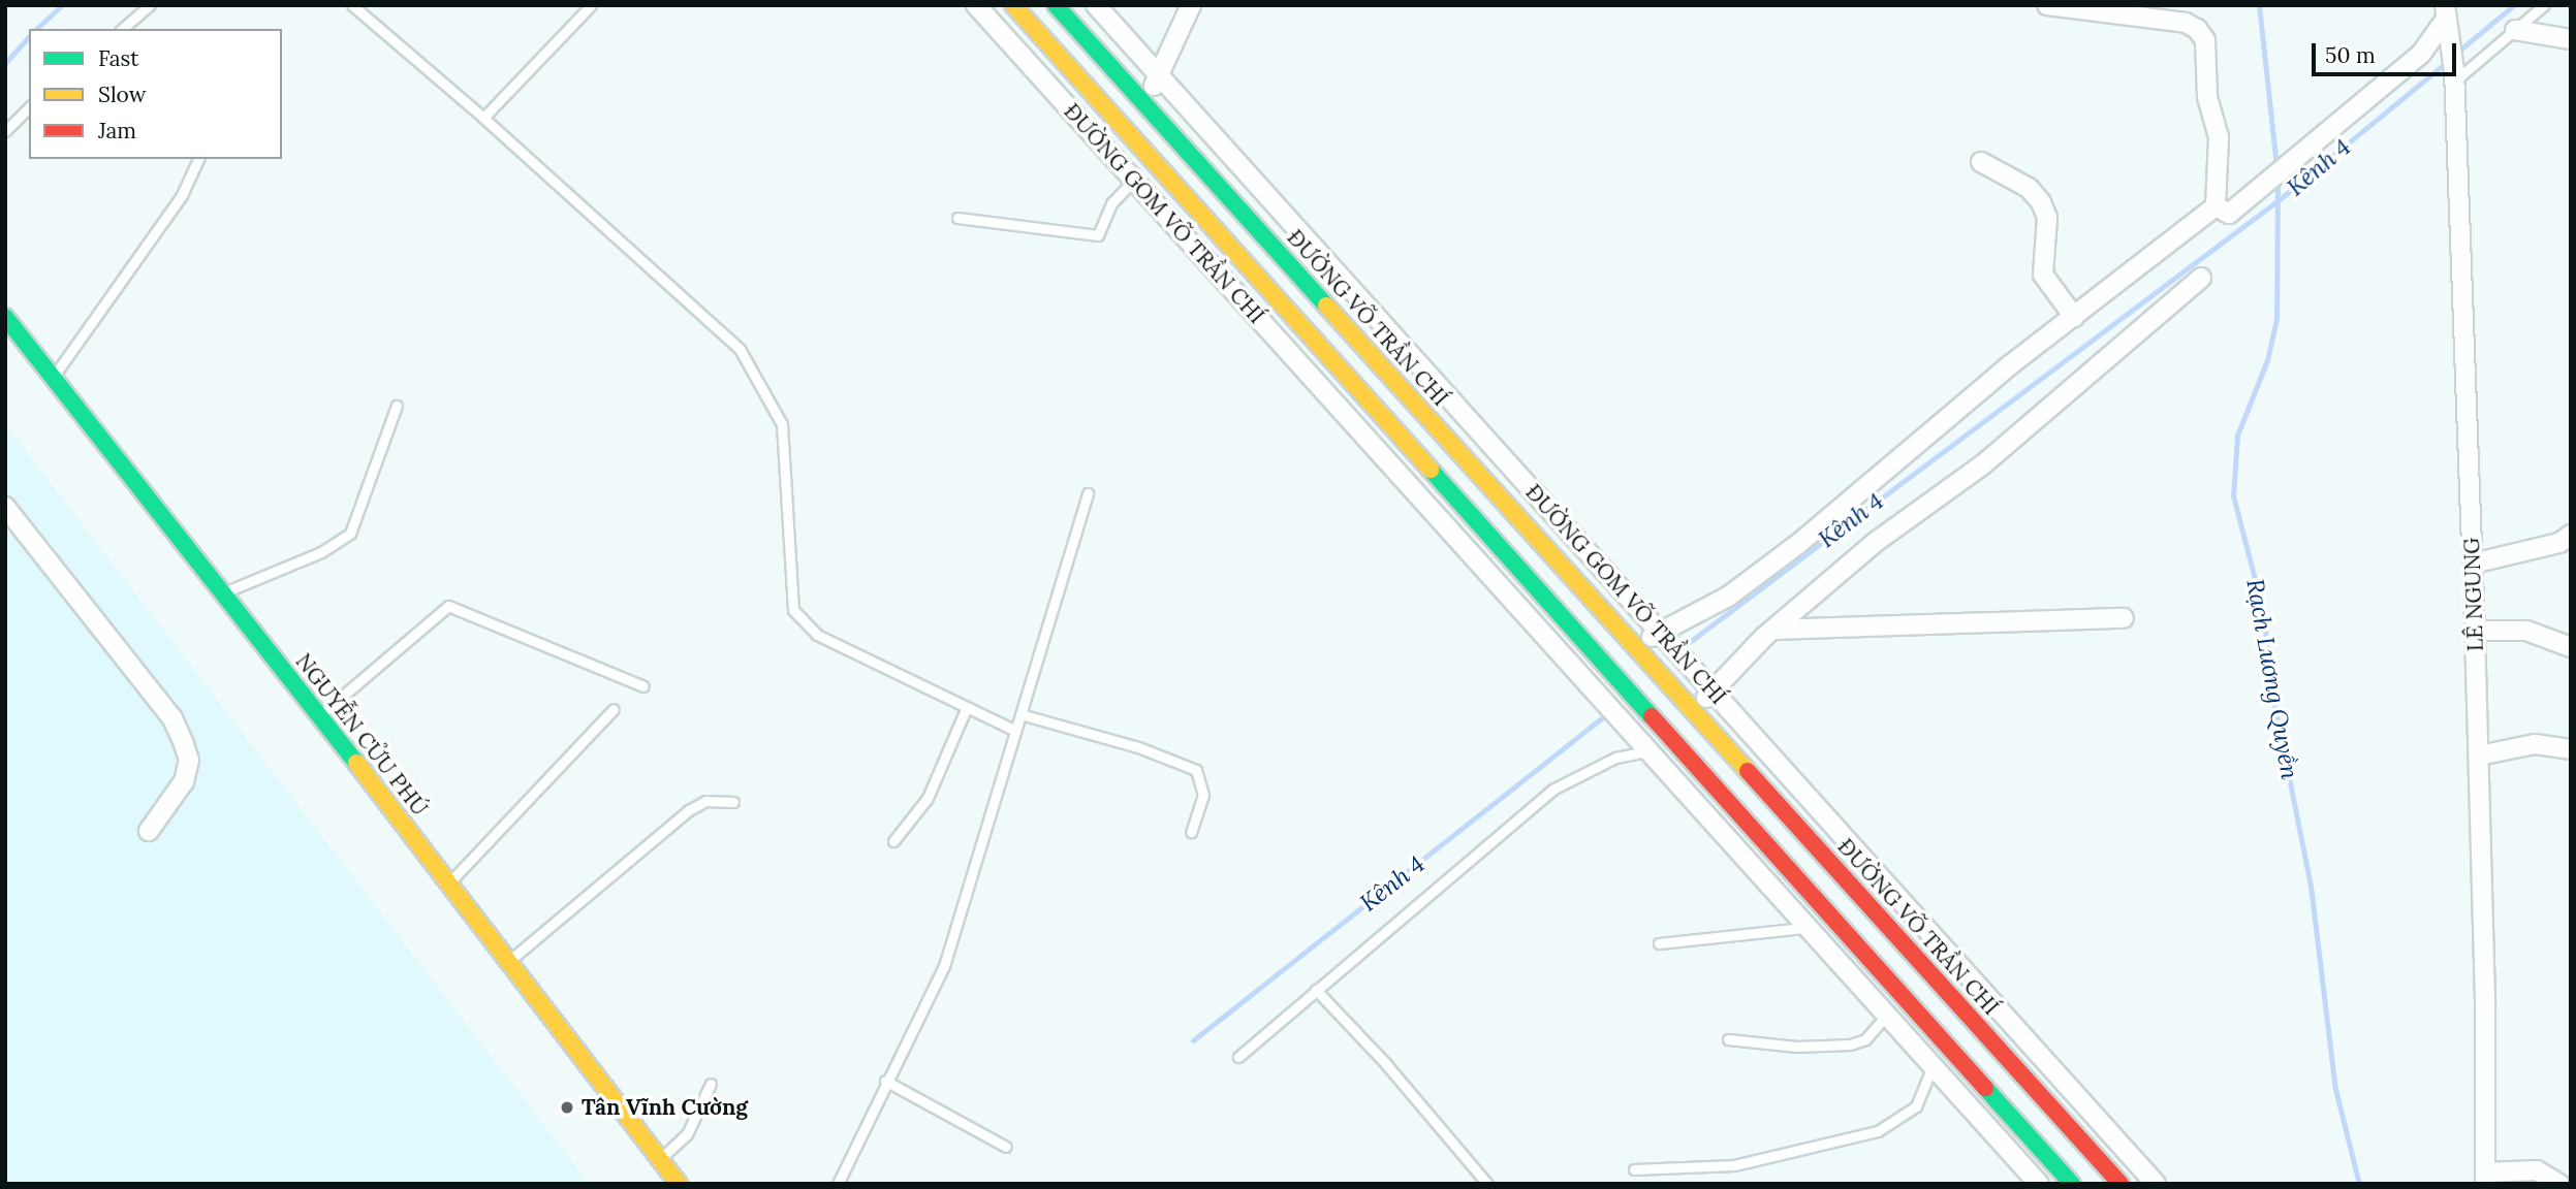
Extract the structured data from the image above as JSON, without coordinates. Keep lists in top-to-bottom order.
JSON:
{
  "streets": {
    "main road": ["ĐƯỜNG VÕ TRẦN CHÍ", "NGUYỄN CỬU PHÚ"],
    "street": ["ĐƯỜNG GOM VÕ TRẦN CHÍ", "LÊ NGUNG"]
  },
  "water": ["Kênh 4", "Rạch Lương Quyền"],
  "places": ["Tân Vĩnh Cường"],
  "legend": ["Fast", "Slow", "Jam"],
  "scale_bar": "50 m"
}
